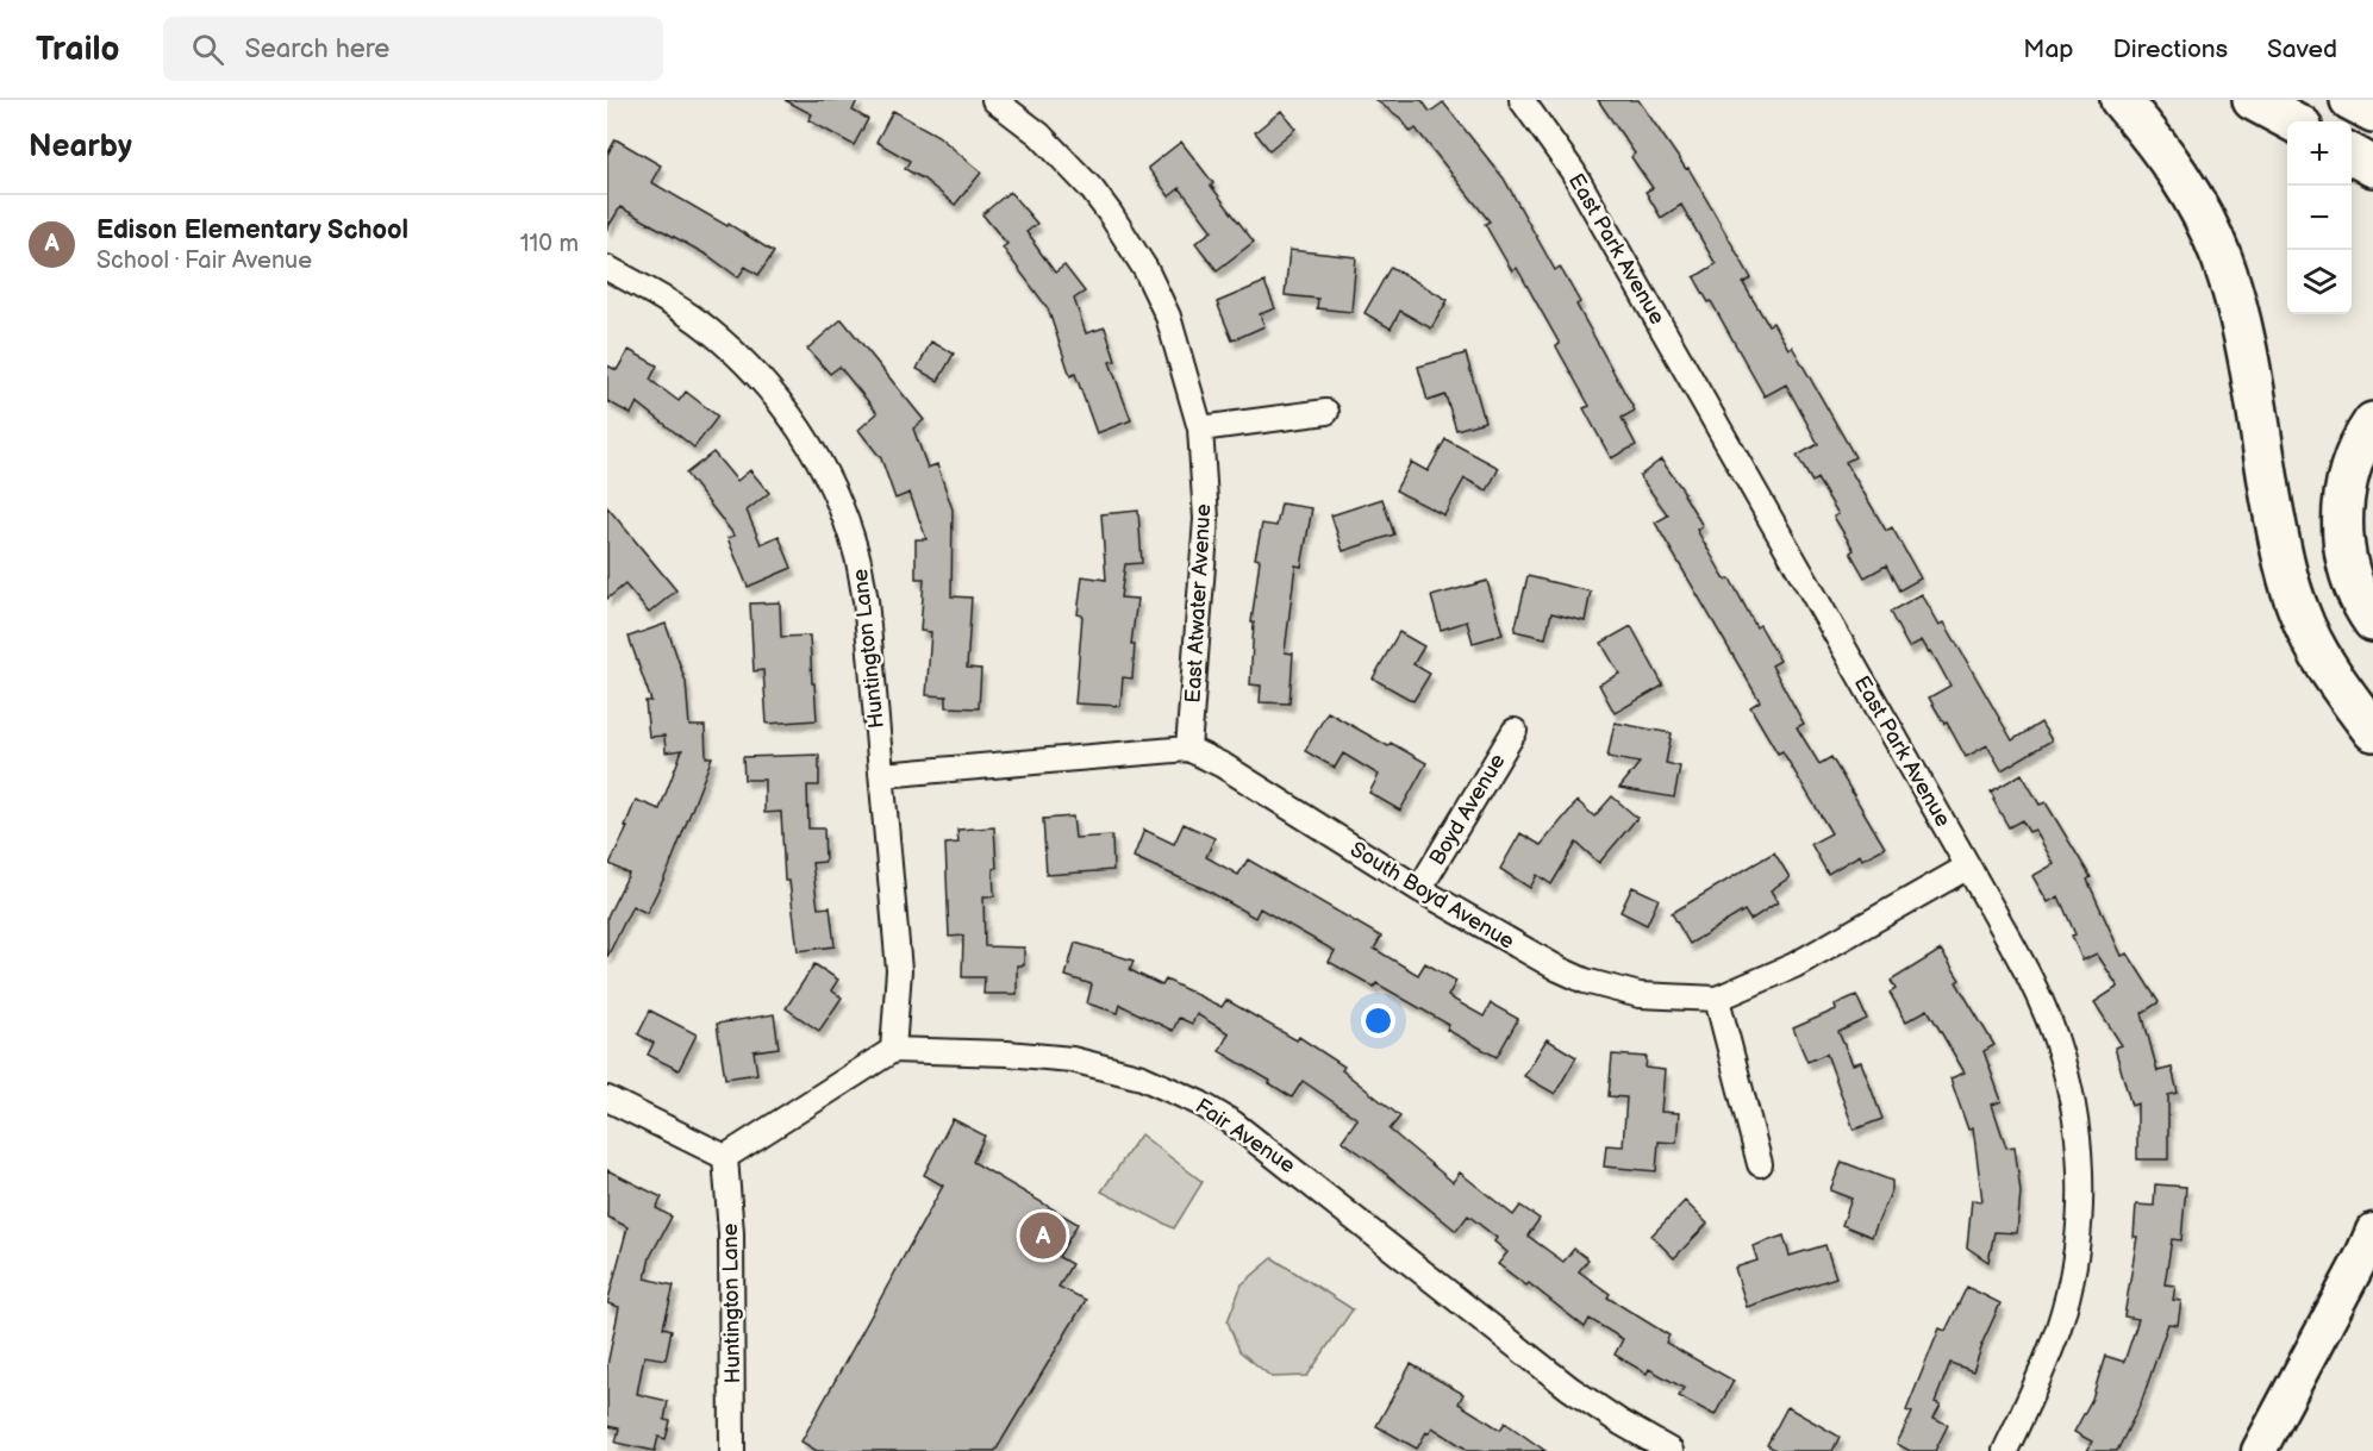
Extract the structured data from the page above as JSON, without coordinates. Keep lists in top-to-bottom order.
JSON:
{
  "streets": {
    "street": [
      "East Park Avenue",
      "East Atwater Avenue",
      "Huntington Lane",
      "Boyd Avenue",
      "South Boyd Avenue",
      "Fair Avenue"
    ]
  },
  "crossings": [
    ["East Park Avenue", "South Boyd Avenue"],
    ["East Atwater Avenue", "South Boyd Avenue"],
    ["Huntington Lane", "Fair Avenue"],
    ["Boyd Avenue", "South Boyd Avenue"]
  ],
  "page": {
    "header": "Trailo",
    "search": "Search here",
    "nav": ["Map", "Directions", "Saved"],
    "heading": "Nearby",
    "map_buttons": ["+", "−"],
    "list": [
      {
        "mark": "A",
        "name": "Edison Elementary School",
        "note": "School · Fair Avenue",
        "value": "110 m"
      }
    ],
    "pins": "A"
  }
}
